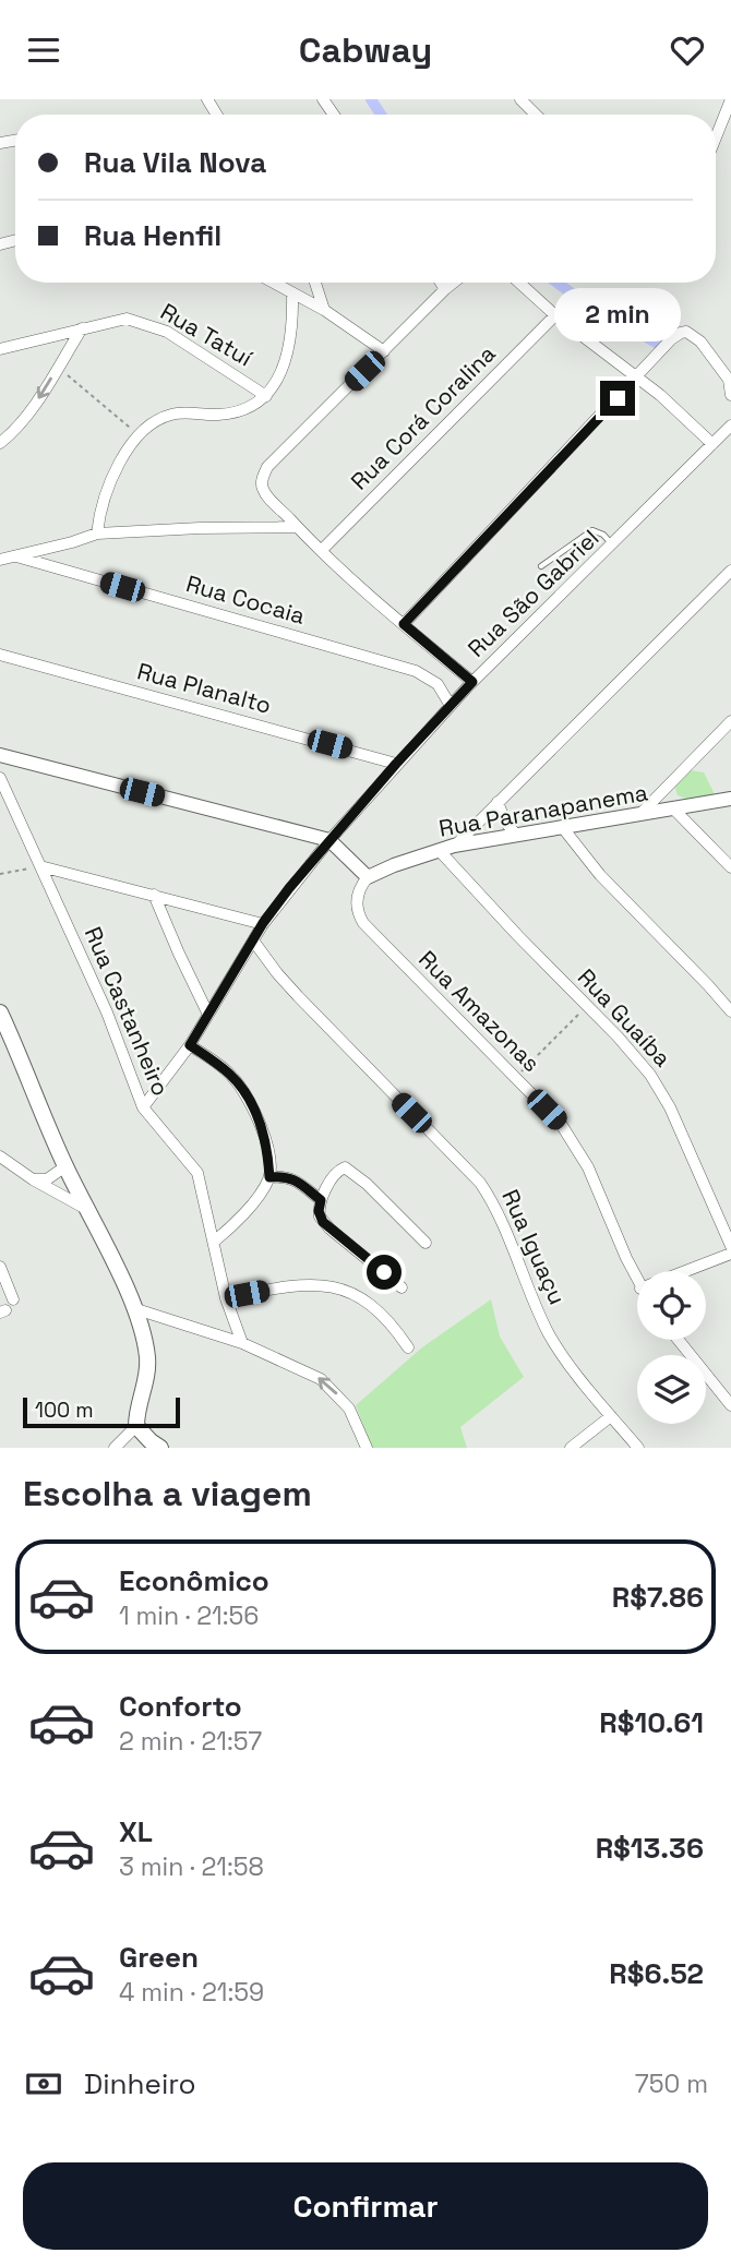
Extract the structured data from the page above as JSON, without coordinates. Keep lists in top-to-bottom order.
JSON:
{
  "streets": {
    "street": [
      "Rua Tatuí",
      "Rua Corá Coralina",
      "Rua São Gabriel",
      "Rua Cocaia",
      "Rua Planalto",
      "Rua Paranapanema",
      "Rua Castanheiro",
      "Rua Amazonas",
      "Rua Guaíba",
      "Rua Iguaçu"
    ]
  },
  "crossings": [
    ["Rua São Gabriel", "Rua Cocaia"],
    ["Rua São Gabriel", "Rua Planalto"],
    ["Rua São Gabriel", "Rua Castanheiro"],
    ["Rua São Gabriel", "Rua Iguaçu"],
    ["Rua Paranapanema", "Rua Amazonas"],
    ["Rua Paranapanema", "Rua Guaíba"]
  ],
  "scale_bar": "100 m",
  "page": {
    "header": "Cabway",
    "banner": ["Rua Vila Nova", "Rua Henfil"],
    "bubble": "2 min",
    "scale": "100 m",
    "heading": "Escolha a viagem",
    "list": [
      {
        "name": "Econômico",
        "note": "1 min · 21:56",
        "value": "R$7.86"
      },
      {
        "name": "Conforto",
        "note": "2 min · 21:57",
        "value": "R$10.61"
      },
      {
        "name": "XL",
        "note": "3 min · 21:58",
        "value": "R$13.36"
      },
      {
        "name": "Green",
        "note": "4 min · 21:59",
        "value": "R$6.52"
      }
    ],
    "pay": ["Dinheiro", "750 m"],
    "buttons": "Confirmar"
  }
}
